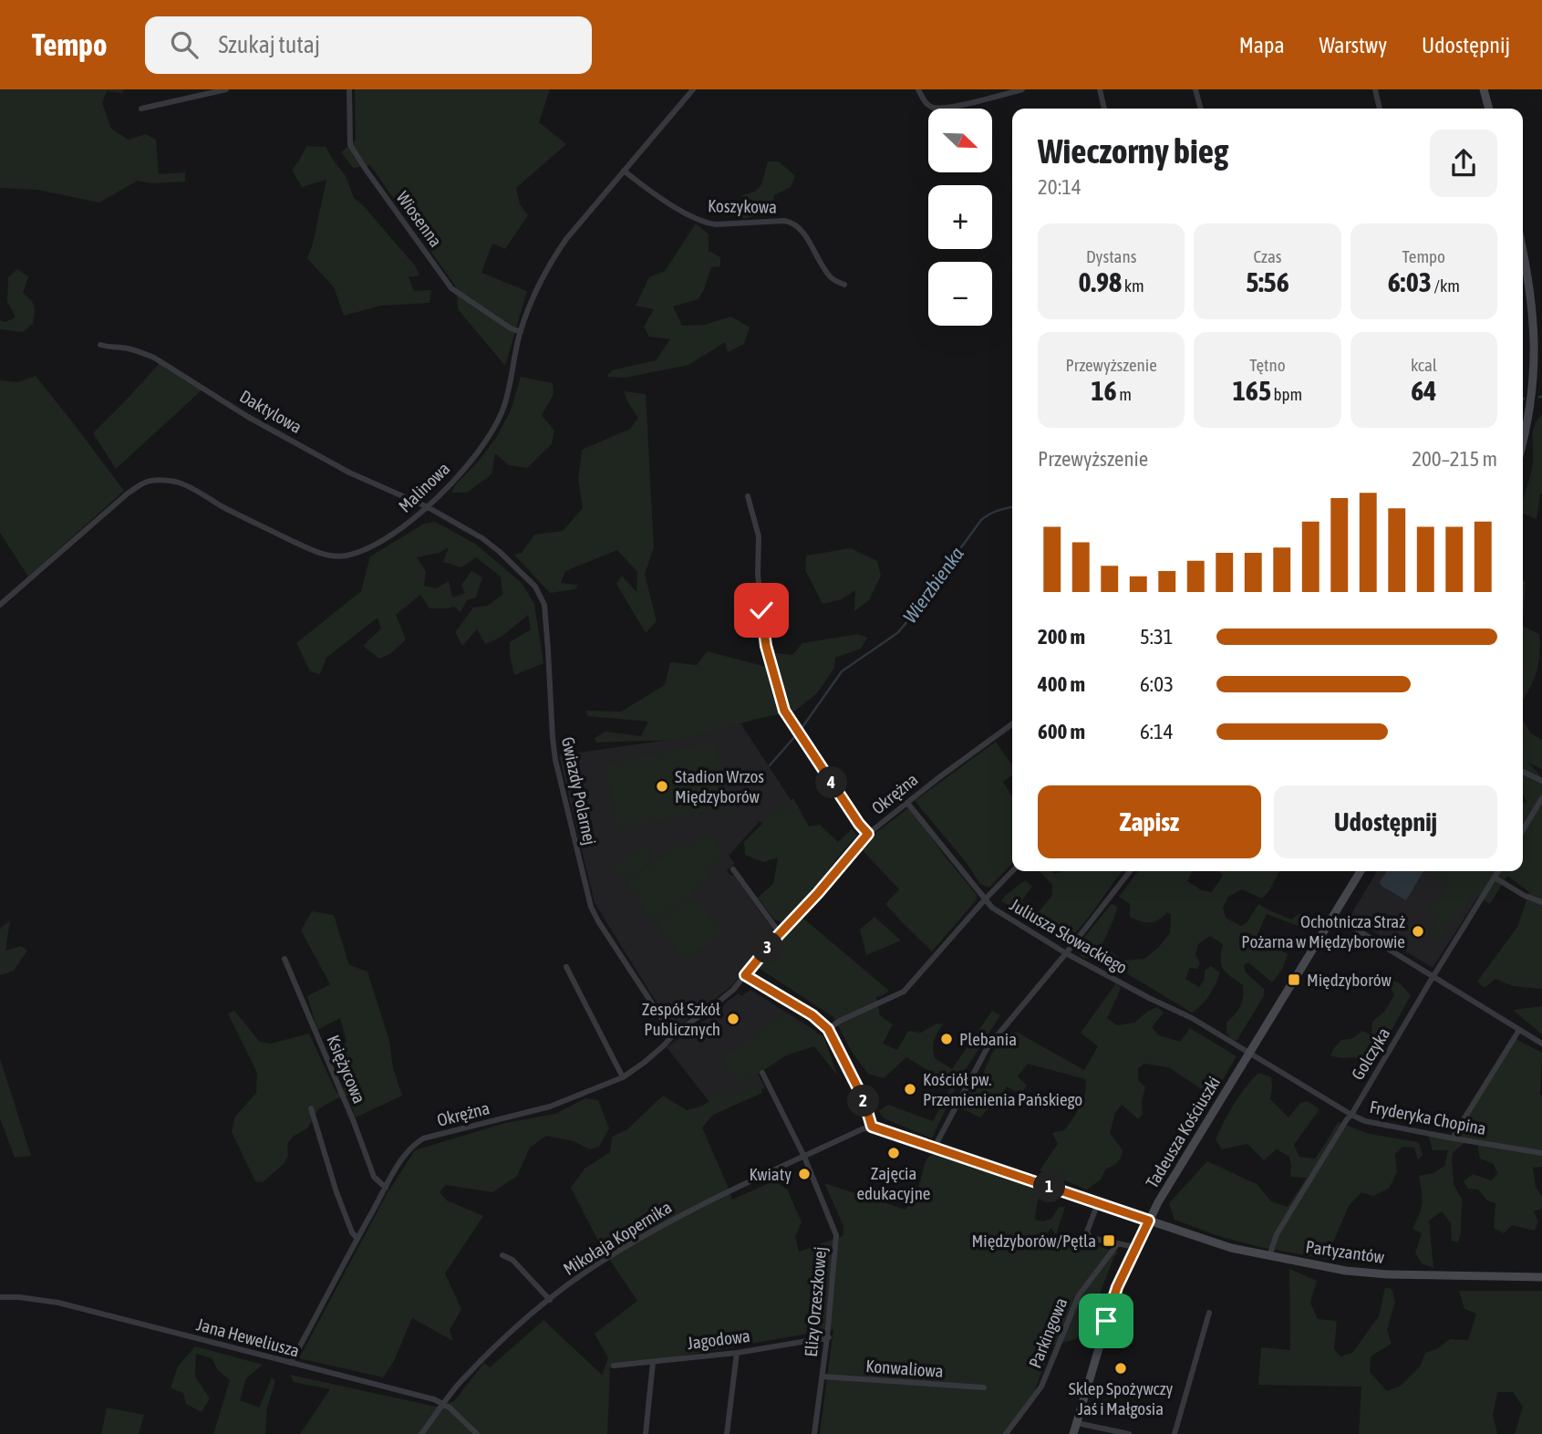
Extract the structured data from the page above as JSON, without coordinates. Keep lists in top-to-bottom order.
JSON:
{
  "streets": {
    "main road": ["Tadeusza Kościuszki", "Partyzantów"],
    "street": [
      "Koszykowa",
      "Wiosenna",
      "Daktylowa",
      "Malinowa",
      "Gwiazdy Polarnej",
      "Okrężna",
      "Juliusza Słowackiego",
      "Golczyka",
      "Księżycowa",
      "Fryderyka Chopina",
      "Mikołaja Kopernika",
      "Elizy Orzeszkowej",
      "Parkingowa",
      "Jana Heweliusza",
      "Jagodowa",
      "Konwaliowa"
    ]
  },
  "crossings": [
    ["Koszykowa", "Malinowa"],
    ["Wiosenna", "Malinowa"],
    ["Daktylowa", "Malinowa"],
    ["Daktylowa", "Gwiazdy Polarnej"],
    ["Malinowa", "Gwiazdy Polarnej"],
    ["Gwiazdy Polarnej", "Okrężna"],
    ["Okrężna", "Juliusza Słowackiego"],
    ["Okrężna", "Księżycowa"],
    ["Okrężna", "Jana Heweliusza"],
    ["Juliusza Słowackiego", "Fryderyka Chopina"],
    ["Juliusza Słowackiego", "Tadeusza Kościuszki"],
    ["Golczyka", "Fryderyka Chopina"],
    ["Golczyka", "Partyzantów"],
    ["Fryderyka Chopina", "Tadeusza Kościuszki"],
    ["Tadeusza Kościuszki", "Partyzantów"],
    ["Mikołaja Kopernika", "Elizy Orzeszkowej"],
    ["Mikołaja Kopernika", "Jana Heweliusza"],
    ["Elizy Orzeszkowej", "Jagodowa"],
    ["Elizy Orzeszkowej", "Konwaliowa"]
  ],
  "water": ["Wierzbienka"],
  "places": {
    "other": [
      "Stadion Wrzos Międzyborów",
      "Ochotnicza Straż Pożarna w Międzyborowie",
      "Zespół Szkół Publicznych",
      "Plebania",
      "Kościół pw. Przemienienia Pańskiego",
      "Zajęcia edukacyjne",
      "Kwiaty",
      "Sklep Spożywczy Jaś i Małgosia"
    ],
    "transit": ["Międzyborów", "Międzyborów/Pętla"]
  },
  "north": "bottom right",
  "page": {
    "header": "Tempo",
    "search": "Szukaj tutaj",
    "nav": ["Mapa", "Warstwy", "Udostępnij"],
    "map_buttons": ["+", "−"],
    "heading": ["Wieczorny bieg", "20:14"],
    "stats": [
      ["Dystans", "0.98 km"],
      ["Czas", "5:56"],
      ["Tempo", "6:03 /km"],
      ["Przewyższenie", "16 m"],
      ["Tętno", "165 bpm"],
      ["kcal", "64"]
    ],
    "chart": ["Przewyższenie", "200–215 m"],
    "list": [
      {
        "name": "200 m",
        "note": "5:31"
      },
      {
        "name": "400 m",
        "note": "6:03"
      },
      {
        "name": "600 m",
        "note": "6:14"
      }
    ],
    "pins": [
      "4",
      "3",
      "2",
      "1"
    ],
    "buttons": ["Zapisz", "Udostępnij"]
  }
}
